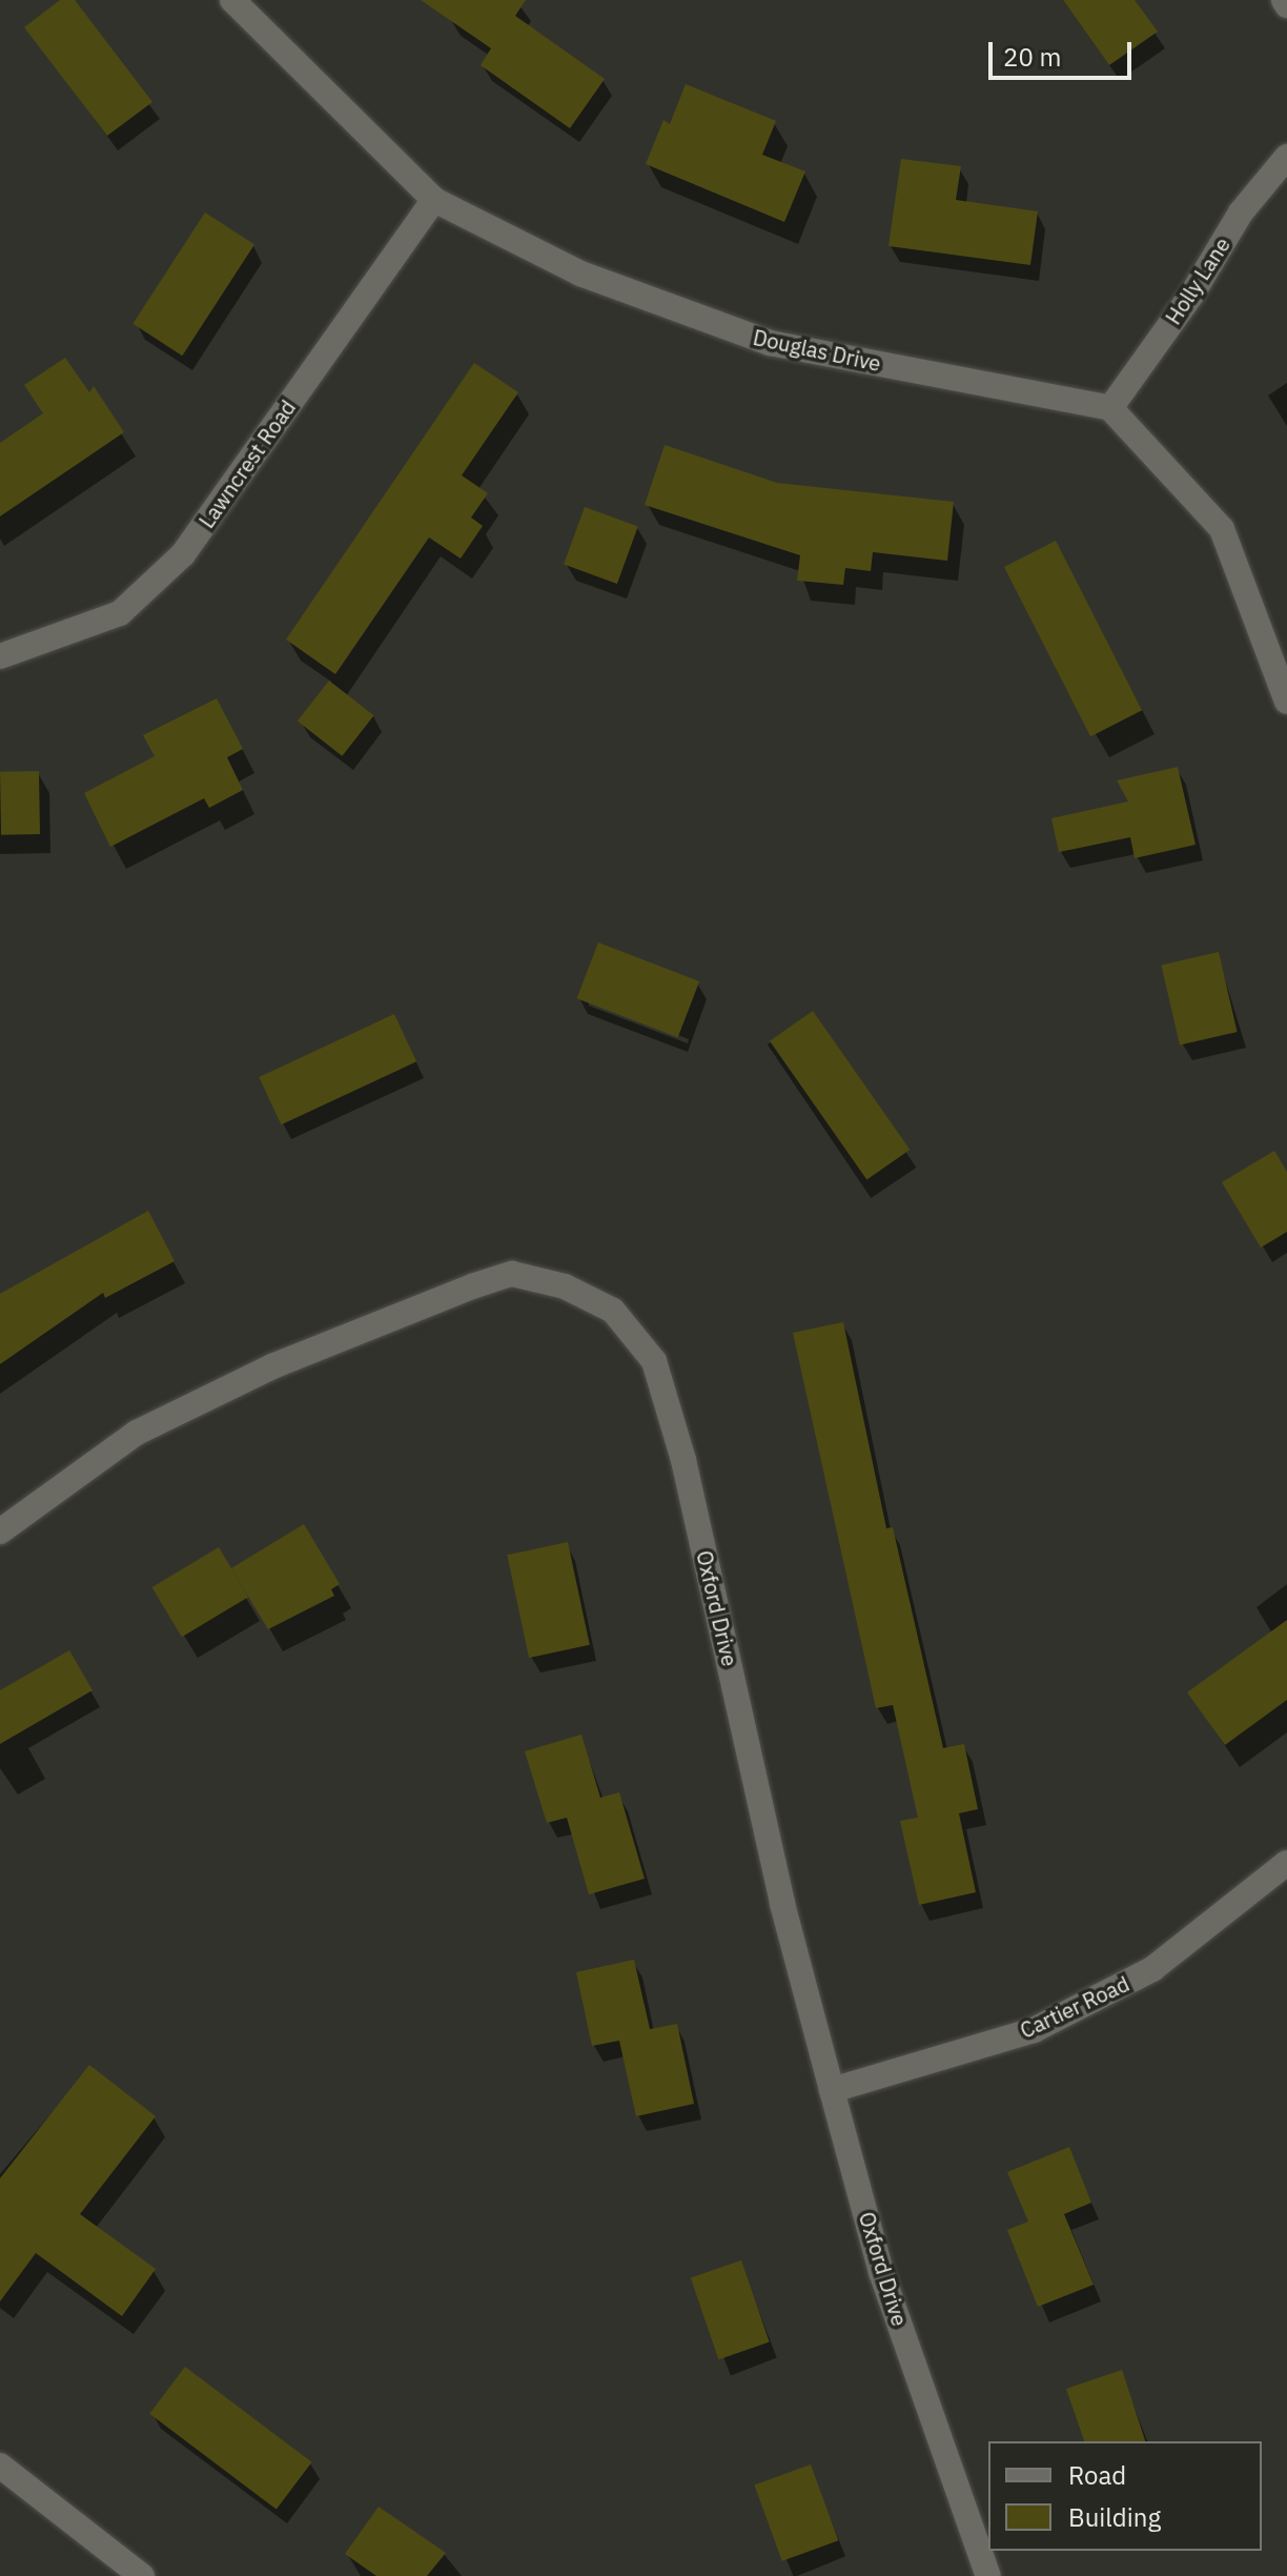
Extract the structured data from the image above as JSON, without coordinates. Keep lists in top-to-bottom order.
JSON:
{
  "streets": {
    "street": [
      "Holly Lane",
      "Douglas Drive",
      "Lawncrest Road",
      "Oxford Drive",
      "Cartier Road"
    ]
  },
  "crossings": [
    ["Holly Lane", "Douglas Drive"],
    ["Douglas Drive", "Lawncrest Road"],
    ["Oxford Drive", "Cartier Road"]
  ],
  "legend": ["Road", "Building"],
  "scale_bar": "20 m"
}
